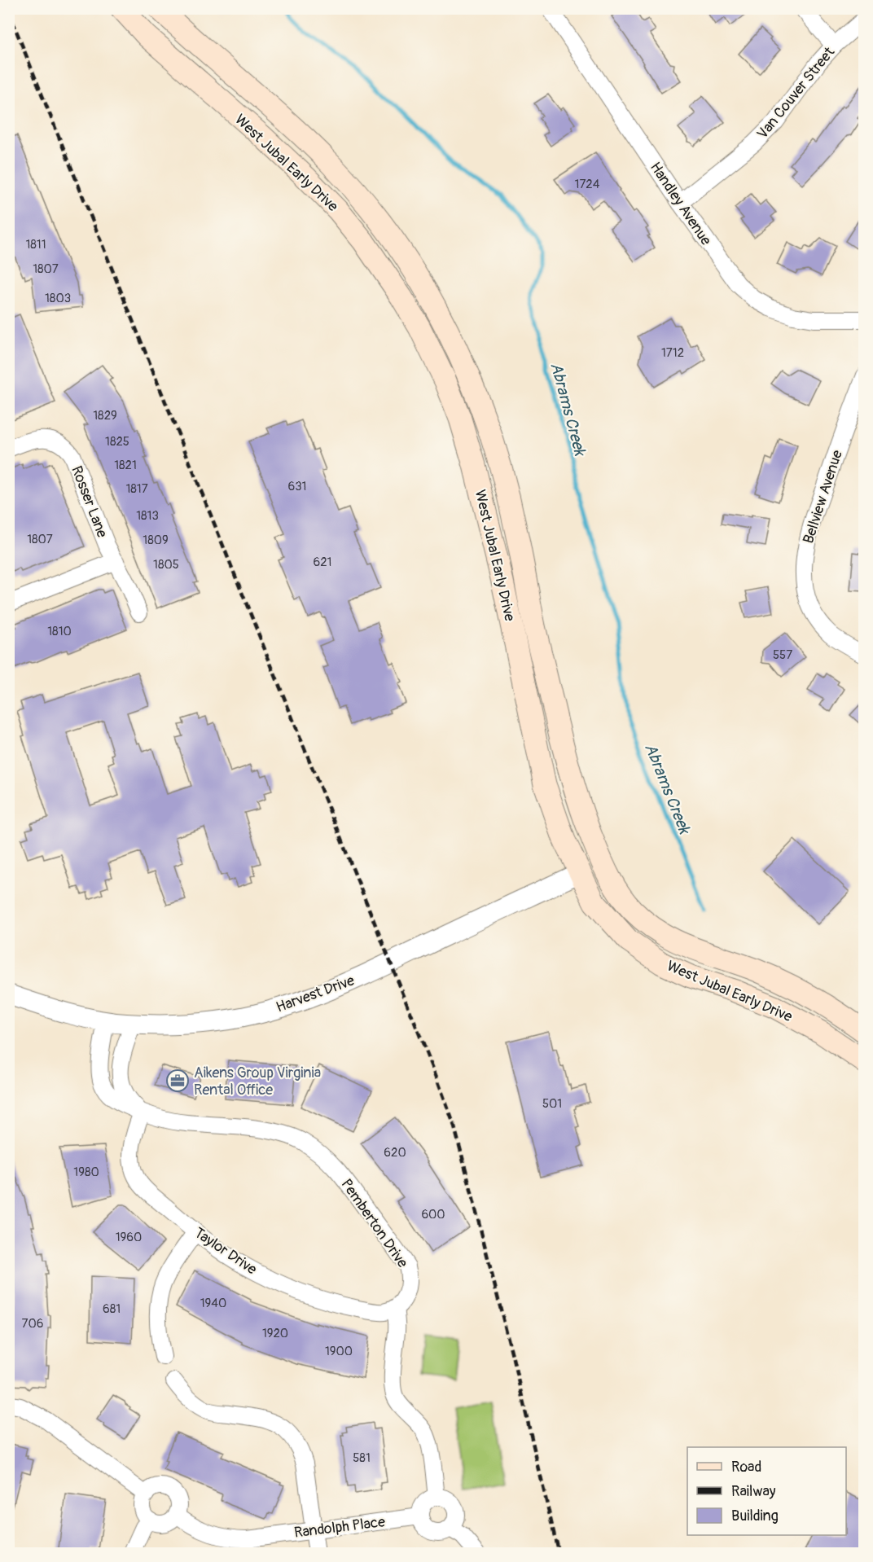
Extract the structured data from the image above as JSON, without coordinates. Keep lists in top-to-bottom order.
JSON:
{
  "streets": {
    "main road": ["West Jubal Early Drive"],
    "street": [
      "Van Couver Street",
      "Handley Avenue",
      "Bellview Avenue",
      "Rosser Lane",
      "Harvest Drive",
      "Pemberton Drive",
      "Taylor Drive",
      "Randolph Place"
    ]
  },
  "crossings": [
    ["Van Couver Street", "Handley Avenue"],
    ["West Jubal Early Drive", "Harvest Drive"],
    ["Harvest Drive", "Pemberton Drive"],
    ["Pemberton Drive", "Taylor Drive"]
  ],
  "water": ["Abrams Creek"],
  "places": {
    "office": ["Aikens Group Virginia Rental Office"]
  },
  "house_numbers": [
    "1724",
    "1811",
    "1807",
    "1803",
    "1712",
    "1829",
    "1825",
    "1821",
    "631",
    "1817",
    "1813",
    "1807",
    "1809",
    "621",
    "1805",
    "1810",
    "557",
    "501",
    "620",
    "1980",
    "600",
    "1960",
    "1940",
    "681",
    "706",
    "1920",
    "1900",
    "581"
  ],
  "legend": ["Road", "Railway", "Building"]
}
